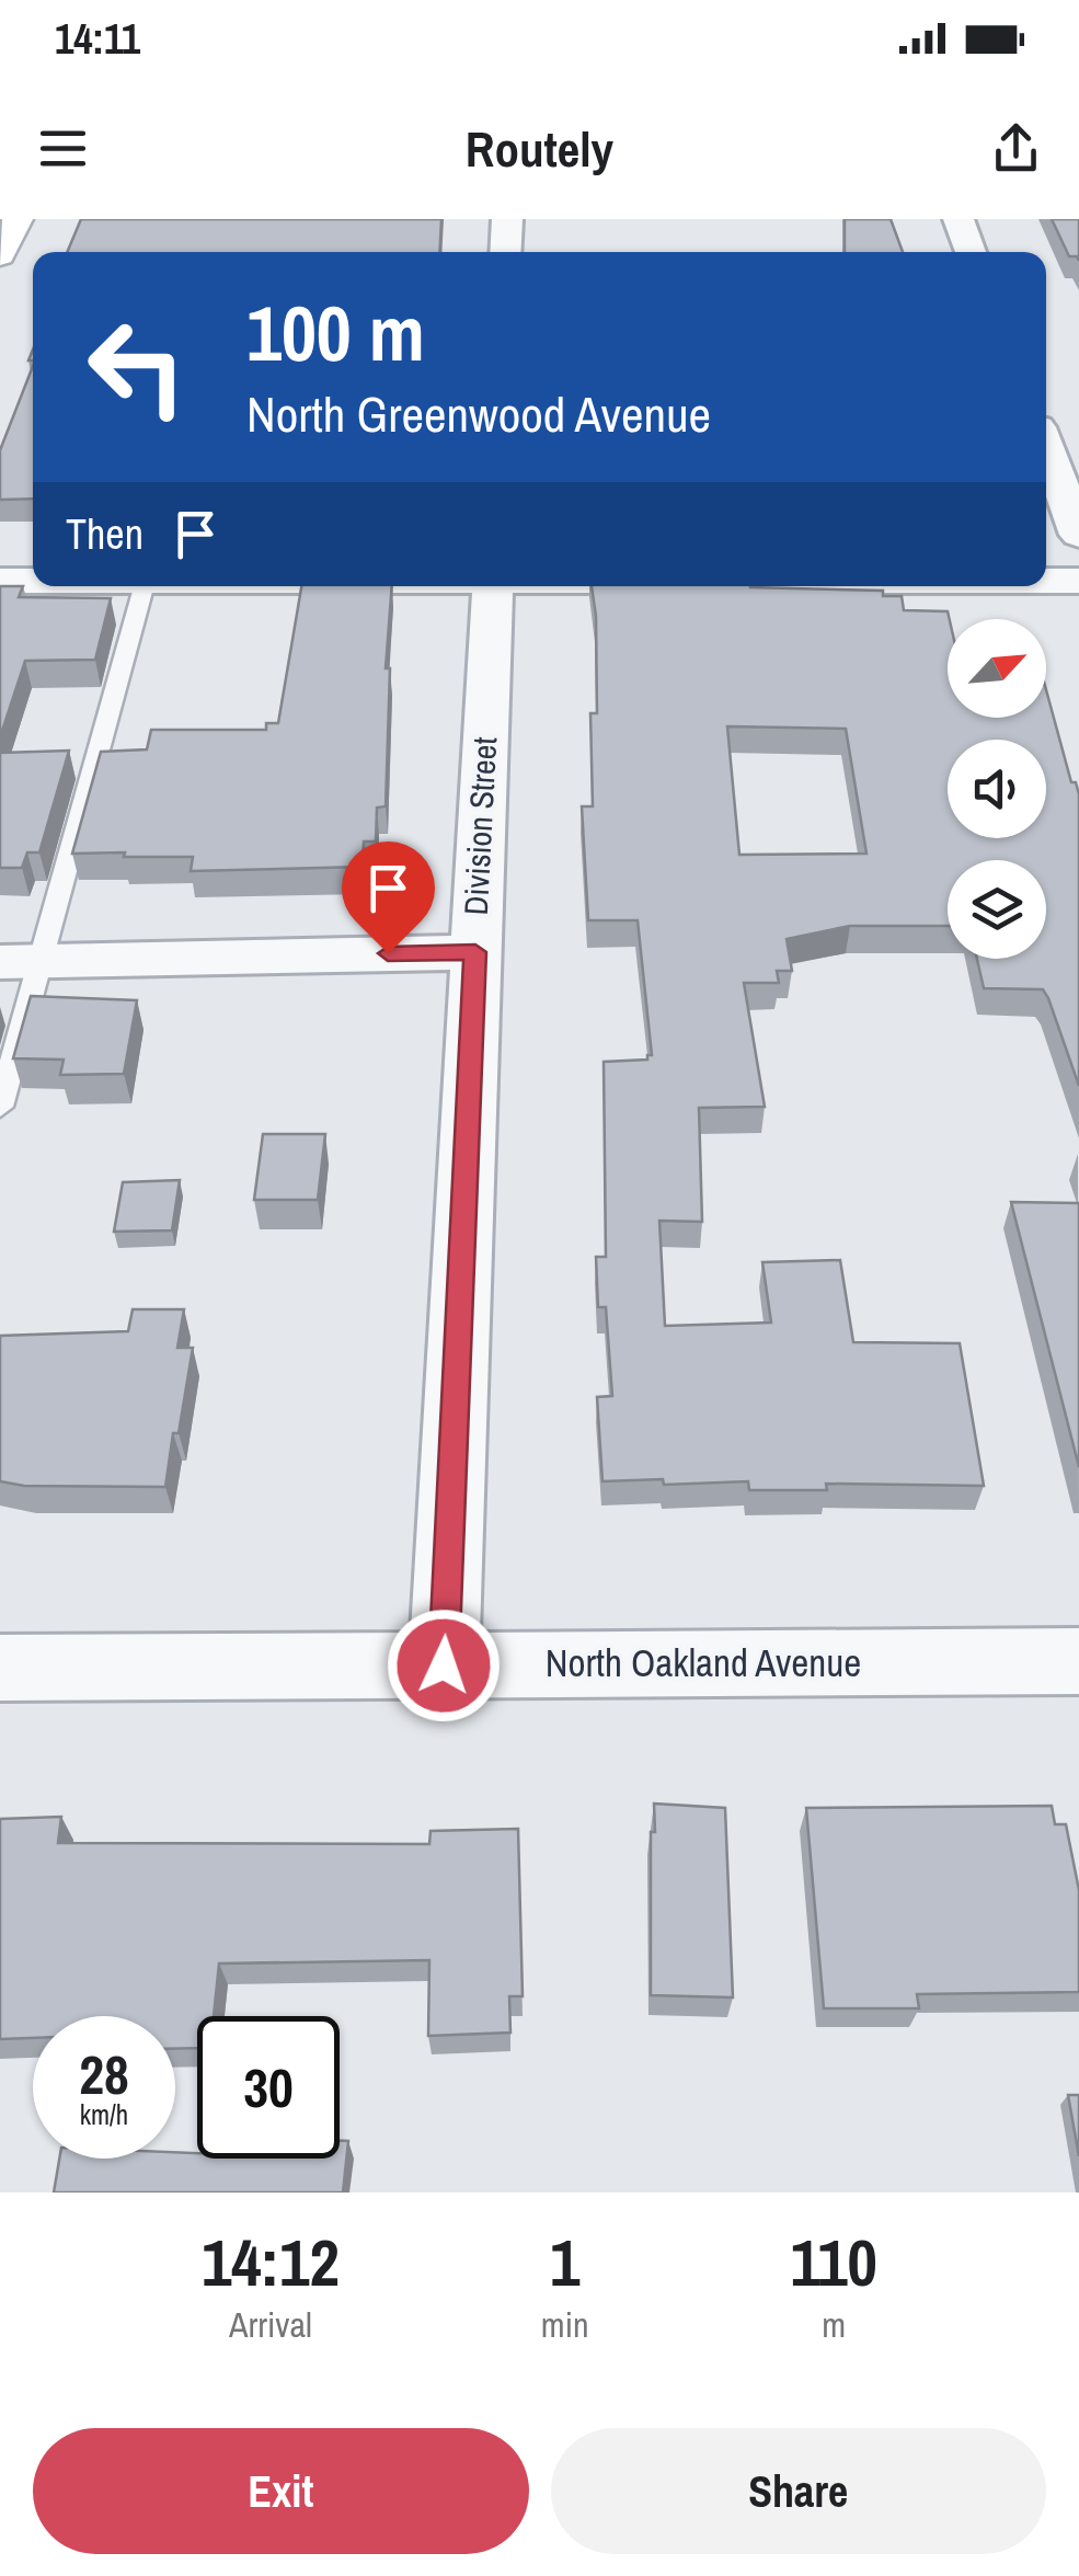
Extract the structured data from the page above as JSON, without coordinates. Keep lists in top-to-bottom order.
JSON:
{
  "streets": {
    "street": ["Division Street", "North Oakland Avenue"]
  },
  "crossings": [
    ["Division Street", "North Oakland Avenue"]
  ],
  "north": "top right",
  "page": {
    "status": "14:11",
    "header": "Routely",
    "turn": ["100 m", "North Greenwood Avenue"],
    "then": "Then",
    "speed": "28 km/h",
    "limit": "30",
    "eta": [
      "14:12",
      "Arrival",
      "1",
      "min",
      "110",
      "m"
    ],
    "buttons": ["Exit", "Share"]
  }
}
